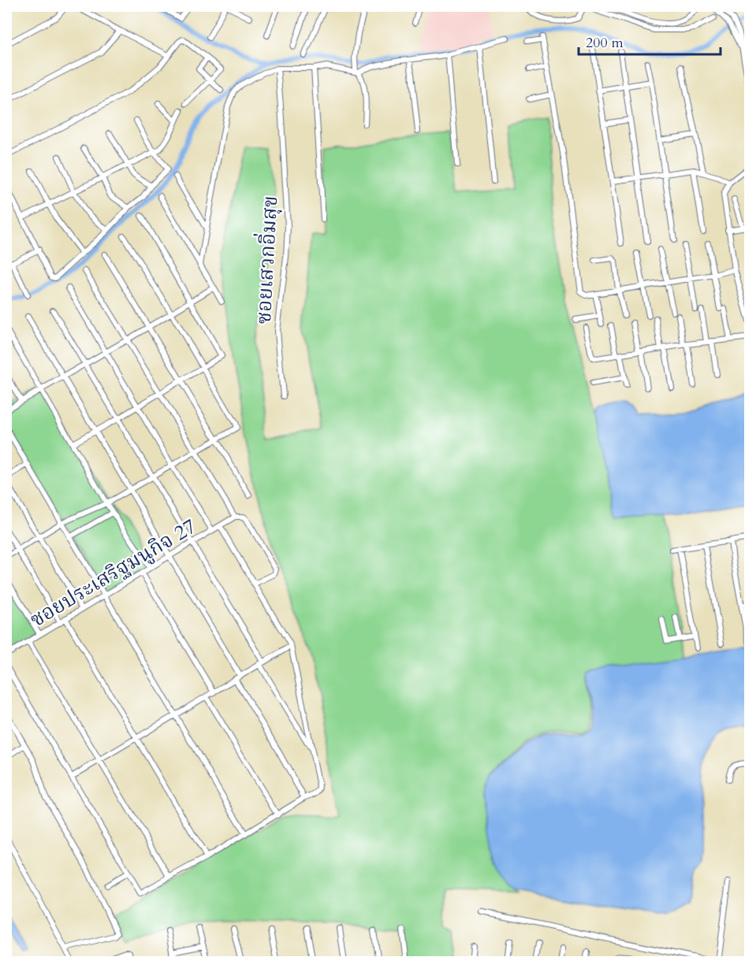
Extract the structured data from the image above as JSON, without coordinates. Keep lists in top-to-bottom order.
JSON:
{
  "streets": {
    "street": ["ซอยเสวกอิ่มสุข", "ซอยประเสริฐมนูกิจ 27"]
  },
  "scale_bar": "200 m"
}
